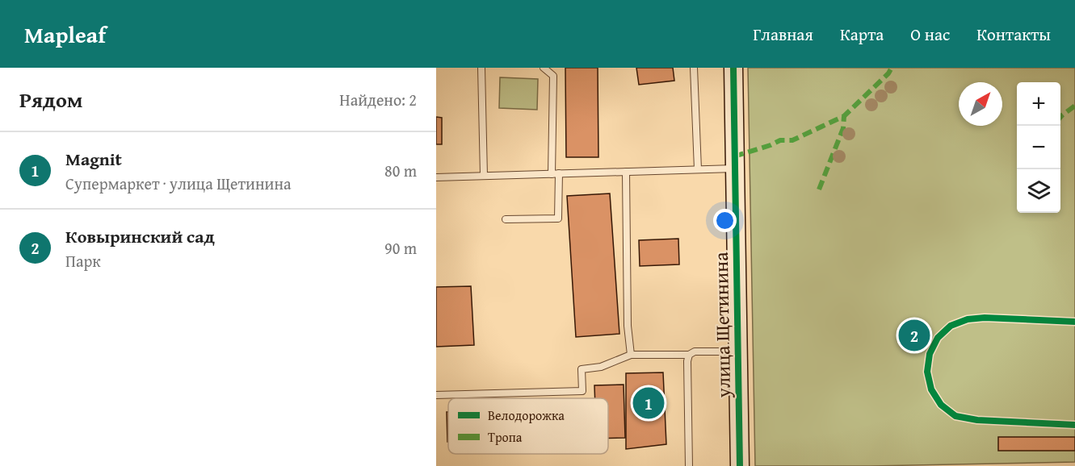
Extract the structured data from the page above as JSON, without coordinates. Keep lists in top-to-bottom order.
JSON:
{
  "streets": {
    "street": ["улица Щетинина"]
  },
  "legend": ["Велодорожка", "Тропа"],
  "north": "top right",
  "page": {
    "header": "Mapleaf",
    "nav": [
      "Главная",
      "Карта",
      "О нас",
      "Контакты"
    ],
    "heading": ["Рядом", "Найдено: 2"],
    "map_buttons": ["+", "−"],
    "list": [
      {
        "mark": "1",
        "name": "Magnit",
        "note": "Супермаркет · улица Щетинина",
        "value": "80 m"
      },
      {
        "mark": "2",
        "name": "Ковыринский сад",
        "note": "Парк",
        "value": "90 m"
      }
    ],
    "pins": ["2", "1"]
  }
}
